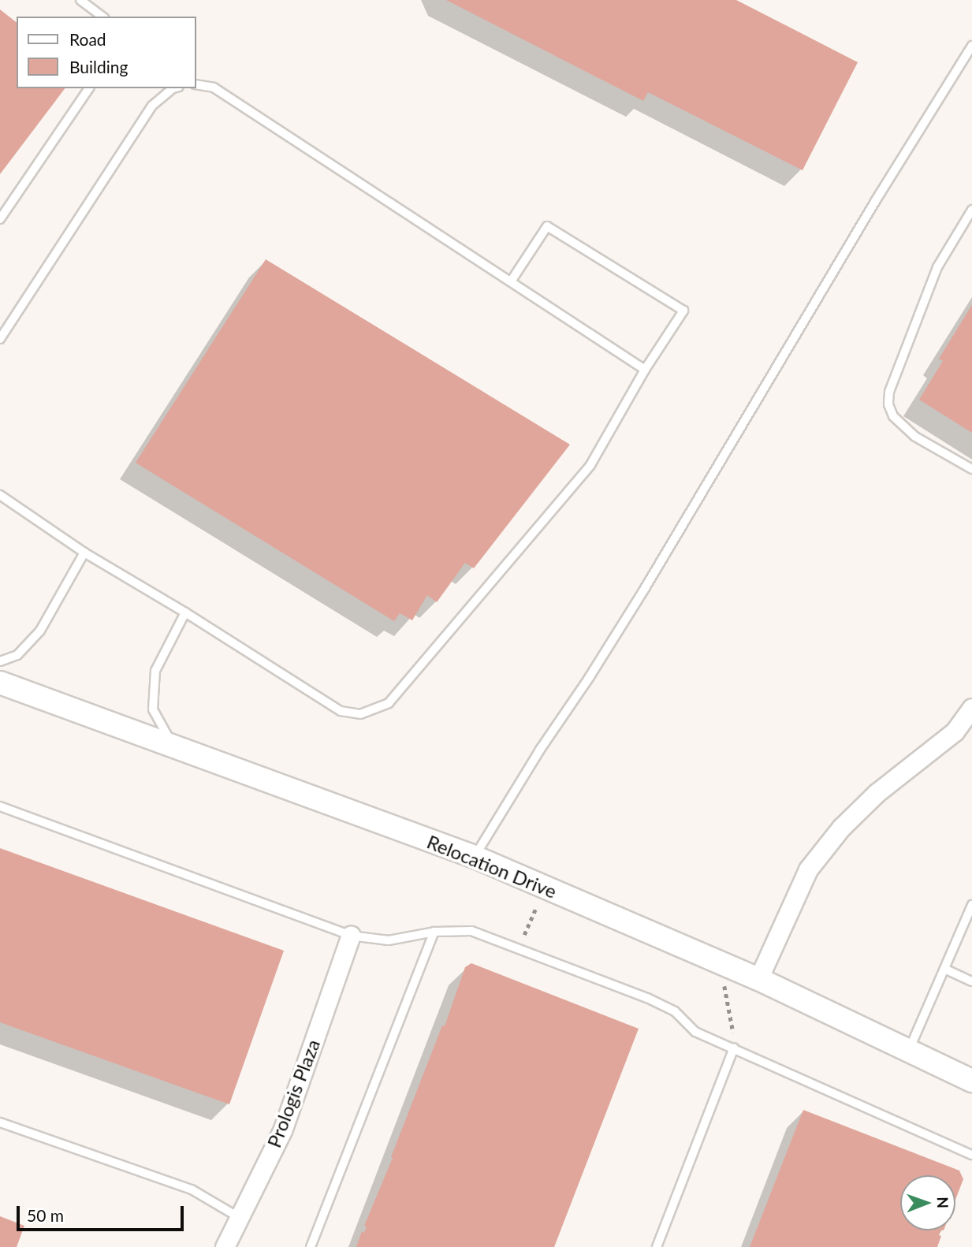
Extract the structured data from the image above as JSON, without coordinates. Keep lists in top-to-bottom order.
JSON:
{
  "streets": {
    "street": ["Relocation Drive", "Prologis Plaza"]
  },
  "legend": ["Road", "Building"],
  "scale_bar": "50 m",
  "north": "right"
}
